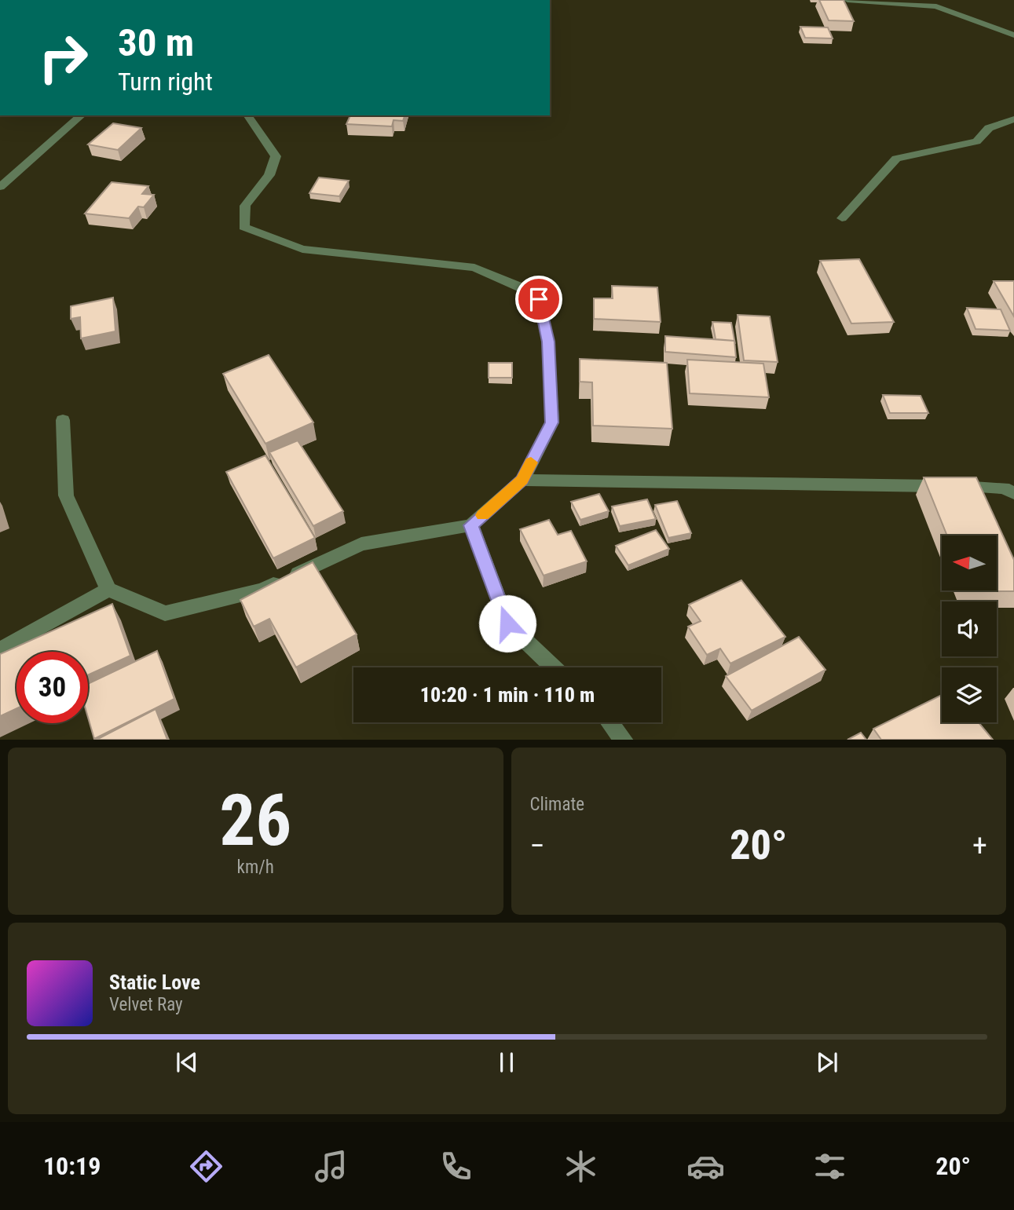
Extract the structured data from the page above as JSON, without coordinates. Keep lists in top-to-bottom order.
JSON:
{
  "north": "left",
  "page": {
    "turn": ["30 m", "Turn right"],
    "limit": "30",
    "trip": "10:20 · 1 min · 110 m",
    "tile": [
      ["26", "km/h"],
      "Climate"
    ],
    "heat": ["−", "20°", "+"],
    "song": ["Static Love", "Velvet Ray"],
    "tabs": ["10:19", "20°"]
  }
}
